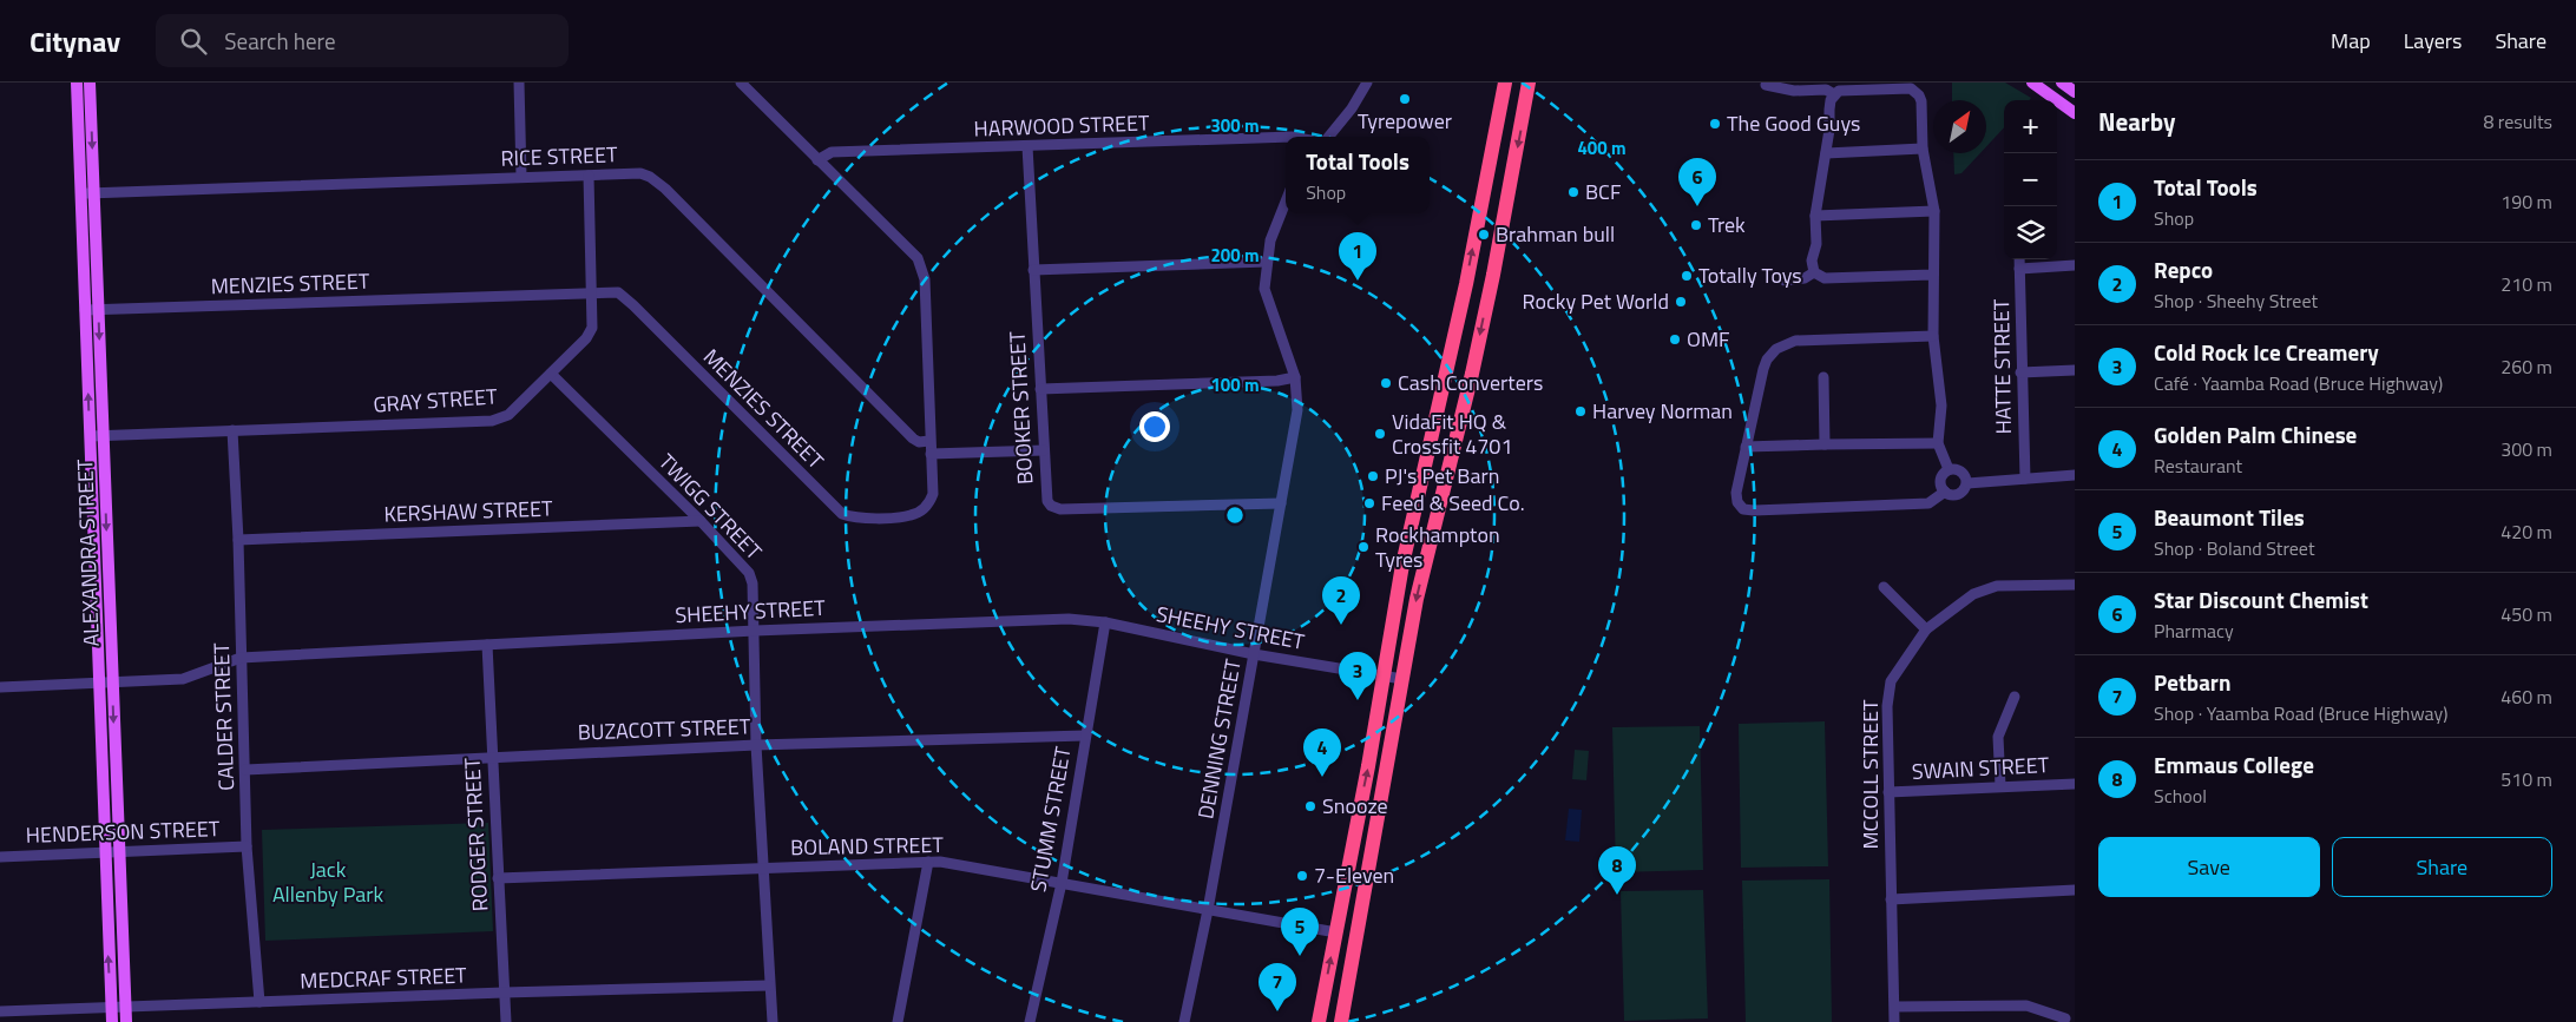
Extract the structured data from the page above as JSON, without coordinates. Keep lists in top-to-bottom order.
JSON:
{
  "streets": {
    "main road": ["ALEXANDRA STREET"],
    "street": [
      "HARWOOD STREET",
      "RICE STREET",
      "MENZIES STREET",
      "HATTE STREET",
      "GRAY STREET",
      "BOOKER STREET",
      "TWIGG STREET",
      "KERSHAW STREET",
      "SHEEHY STREET",
      "CALDER STREET",
      "BUZACOTT STREET",
      "DENNING STREET",
      "SWAIN STREET",
      "MCCOLL STREET",
      "STUMM STREET",
      "HENDERSON STREET",
      "RODGER STREET",
      "BOLAND STREET",
      "MEDCRAF STREET"
    ]
  },
  "crossings": [
    ["HARWOOD STREET", "MENZIES STREET"],
    ["HARWOOD STREET", "BOOKER STREET"],
    ["RICE STREET", "MENZIES STREET"],
    ["RICE STREET", "GRAY STREET"],
    ["RICE STREET", "ALEXANDRA STREET"],
    ["MENZIES STREET", "GRAY STREET"],
    ["MENZIES STREET", "ALEXANDRA STREET"],
    ["GRAY STREET", "TWIGG STREET"],
    ["GRAY STREET", "ALEXANDRA STREET"],
    ["GRAY STREET", "CALDER STREET"],
    ["BOOKER STREET", "DENNING STREET"],
    ["TWIGG STREET", "KERSHAW STREET"],
    ["TWIGG STREET", "SHEEHY STREET"],
    ["TWIGG STREET", "BUZACOTT STREET"],
    ["TWIGG STREET", "BOLAND STREET"],
    ["TWIGG STREET", "MEDCRAF STREET"],
    ["KERSHAW STREET", "CALDER STREET"],
    ["ALEXANDRA STREET", "SHEEHY STREET"],
    ["ALEXANDRA STREET", "HENDERSON STREET"],
    ["ALEXANDRA STREET", "MEDCRAF STREET"],
    ["SHEEHY STREET", "CALDER STREET"],
    ["SHEEHY STREET", "DENNING STREET"],
    ["SHEEHY STREET", "STUMM STREET"],
    ["SHEEHY STREET", "RODGER STREET"],
    ["CALDER STREET", "BUZACOTT STREET"],
    ["CALDER STREET", "HENDERSON STREET"],
    ["CALDER STREET", "MEDCRAF STREET"],
    ["BUZACOTT STREET", "STUMM STREET"],
    ["BUZACOTT STREET", "RODGER STREET"],
    ["DENNING STREET", "BOLAND STREET"],
    ["SWAIN STREET", "MCCOLL STREET"],
    ["STUMM STREET", "BOLAND STREET"],
    ["RODGER STREET", "BOLAND STREET"],
    ["RODGER STREET", "MEDCRAF STREET"]
  ],
  "parks": ["Jack Allenby Park"],
  "places": [
    "Tyrepower",
    "The Good Guys",
    "BCF",
    "Trek",
    "Brahman bull",
    "Totally Toys",
    "Rocky Pet World",
    "OMF",
    "Cash Converters",
    "Harvey Norman",
    "VidaFit HQ & Crossfit 4701",
    "PJ's Pet Barn",
    "Feed & Seed Co.",
    "Rockhampton Tyres",
    "Snooze",
    "7-Eleven"
  ],
  "north": "top right",
  "page": {
    "header": "Citynav",
    "search": "Search here",
    "nav": ["Map", "Layers", "Share"],
    "heading": ["Nearby", "8 results"],
    "map_buttons": ["+", "−"],
    "popup": ["Total Tools", "Shop"],
    "pins": [
      "6",
      "1",
      "2",
      "3",
      "4",
      "8",
      "5",
      "7"
    ],
    "list": [
      {
        "mark": "1",
        "name": "Total Tools",
        "note": "Shop",
        "value": "190 m"
      },
      {
        "mark": "2",
        "name": "Repco",
        "note": "Shop · Sheehy Street",
        "value": "210 m"
      },
      {
        "mark": "3",
        "name": "Cold Rock Ice Creamery",
        "note": "Café · Yaamba Road (Bruce Highway)",
        "value": "260 m"
      },
      {
        "mark": "4",
        "name": "Golden Palm Chinese",
        "note": "Restaurant",
        "value": "300 m"
      },
      {
        "mark": "5",
        "name": "Beaumont Tiles",
        "note": "Shop · Boland Street",
        "value": "420 m"
      },
      {
        "mark": "6",
        "name": "Star Discount Chemist",
        "note": "Pharmacy",
        "value": "450 m"
      },
      {
        "mark": "7",
        "name": "Petbarn",
        "note": "Shop · Yaamba Road (Bruce Highway)",
        "value": "460 m"
      },
      {
        "mark": "8",
        "name": "Emmaus College",
        "note": "School",
        "value": "510 m"
      }
    ],
    "buttons": ["Save", "Share"]
  },
  "rings": [
    "300 m",
    "400 m",
    "200 m",
    "100 m"
  ]
}
